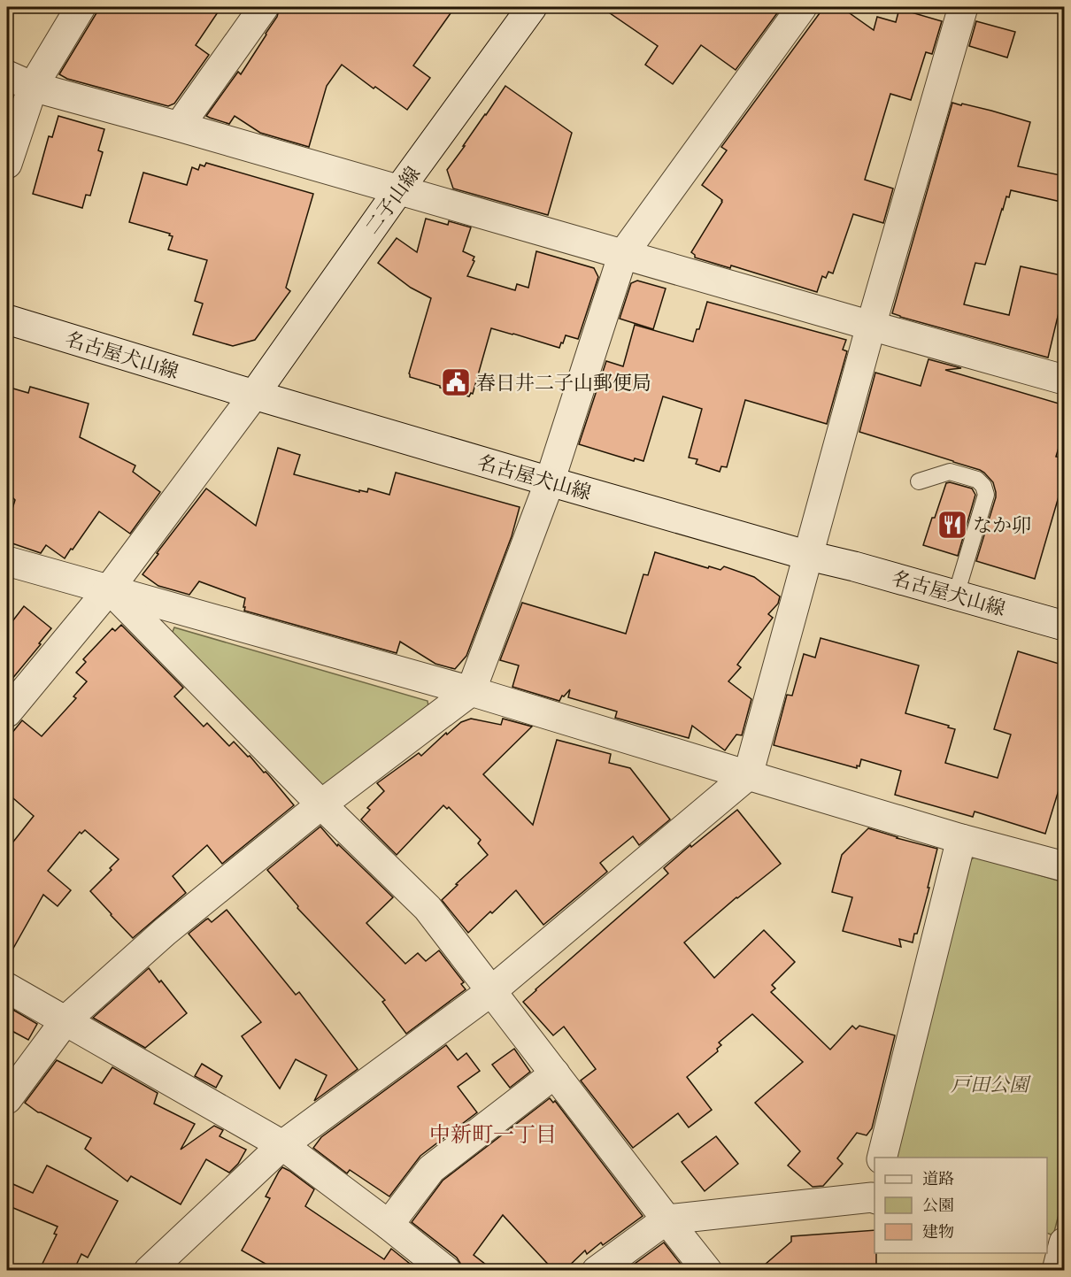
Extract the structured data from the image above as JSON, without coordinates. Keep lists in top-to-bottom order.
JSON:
{
  "streets": {
    "street": ["二子山線", "名古屋犬山線"]
  },
  "crossings": [
    ["二子山線", "名古屋犬山線"]
  ],
  "districts": ["中新町一丁目"],
  "parks": ["戸田公園"],
  "places": {
    "public building": ["春日井二子山郵便局"],
    "restaurant": ["なか卯"]
  },
  "legend": ["道路", "公園", "建物"]
}
